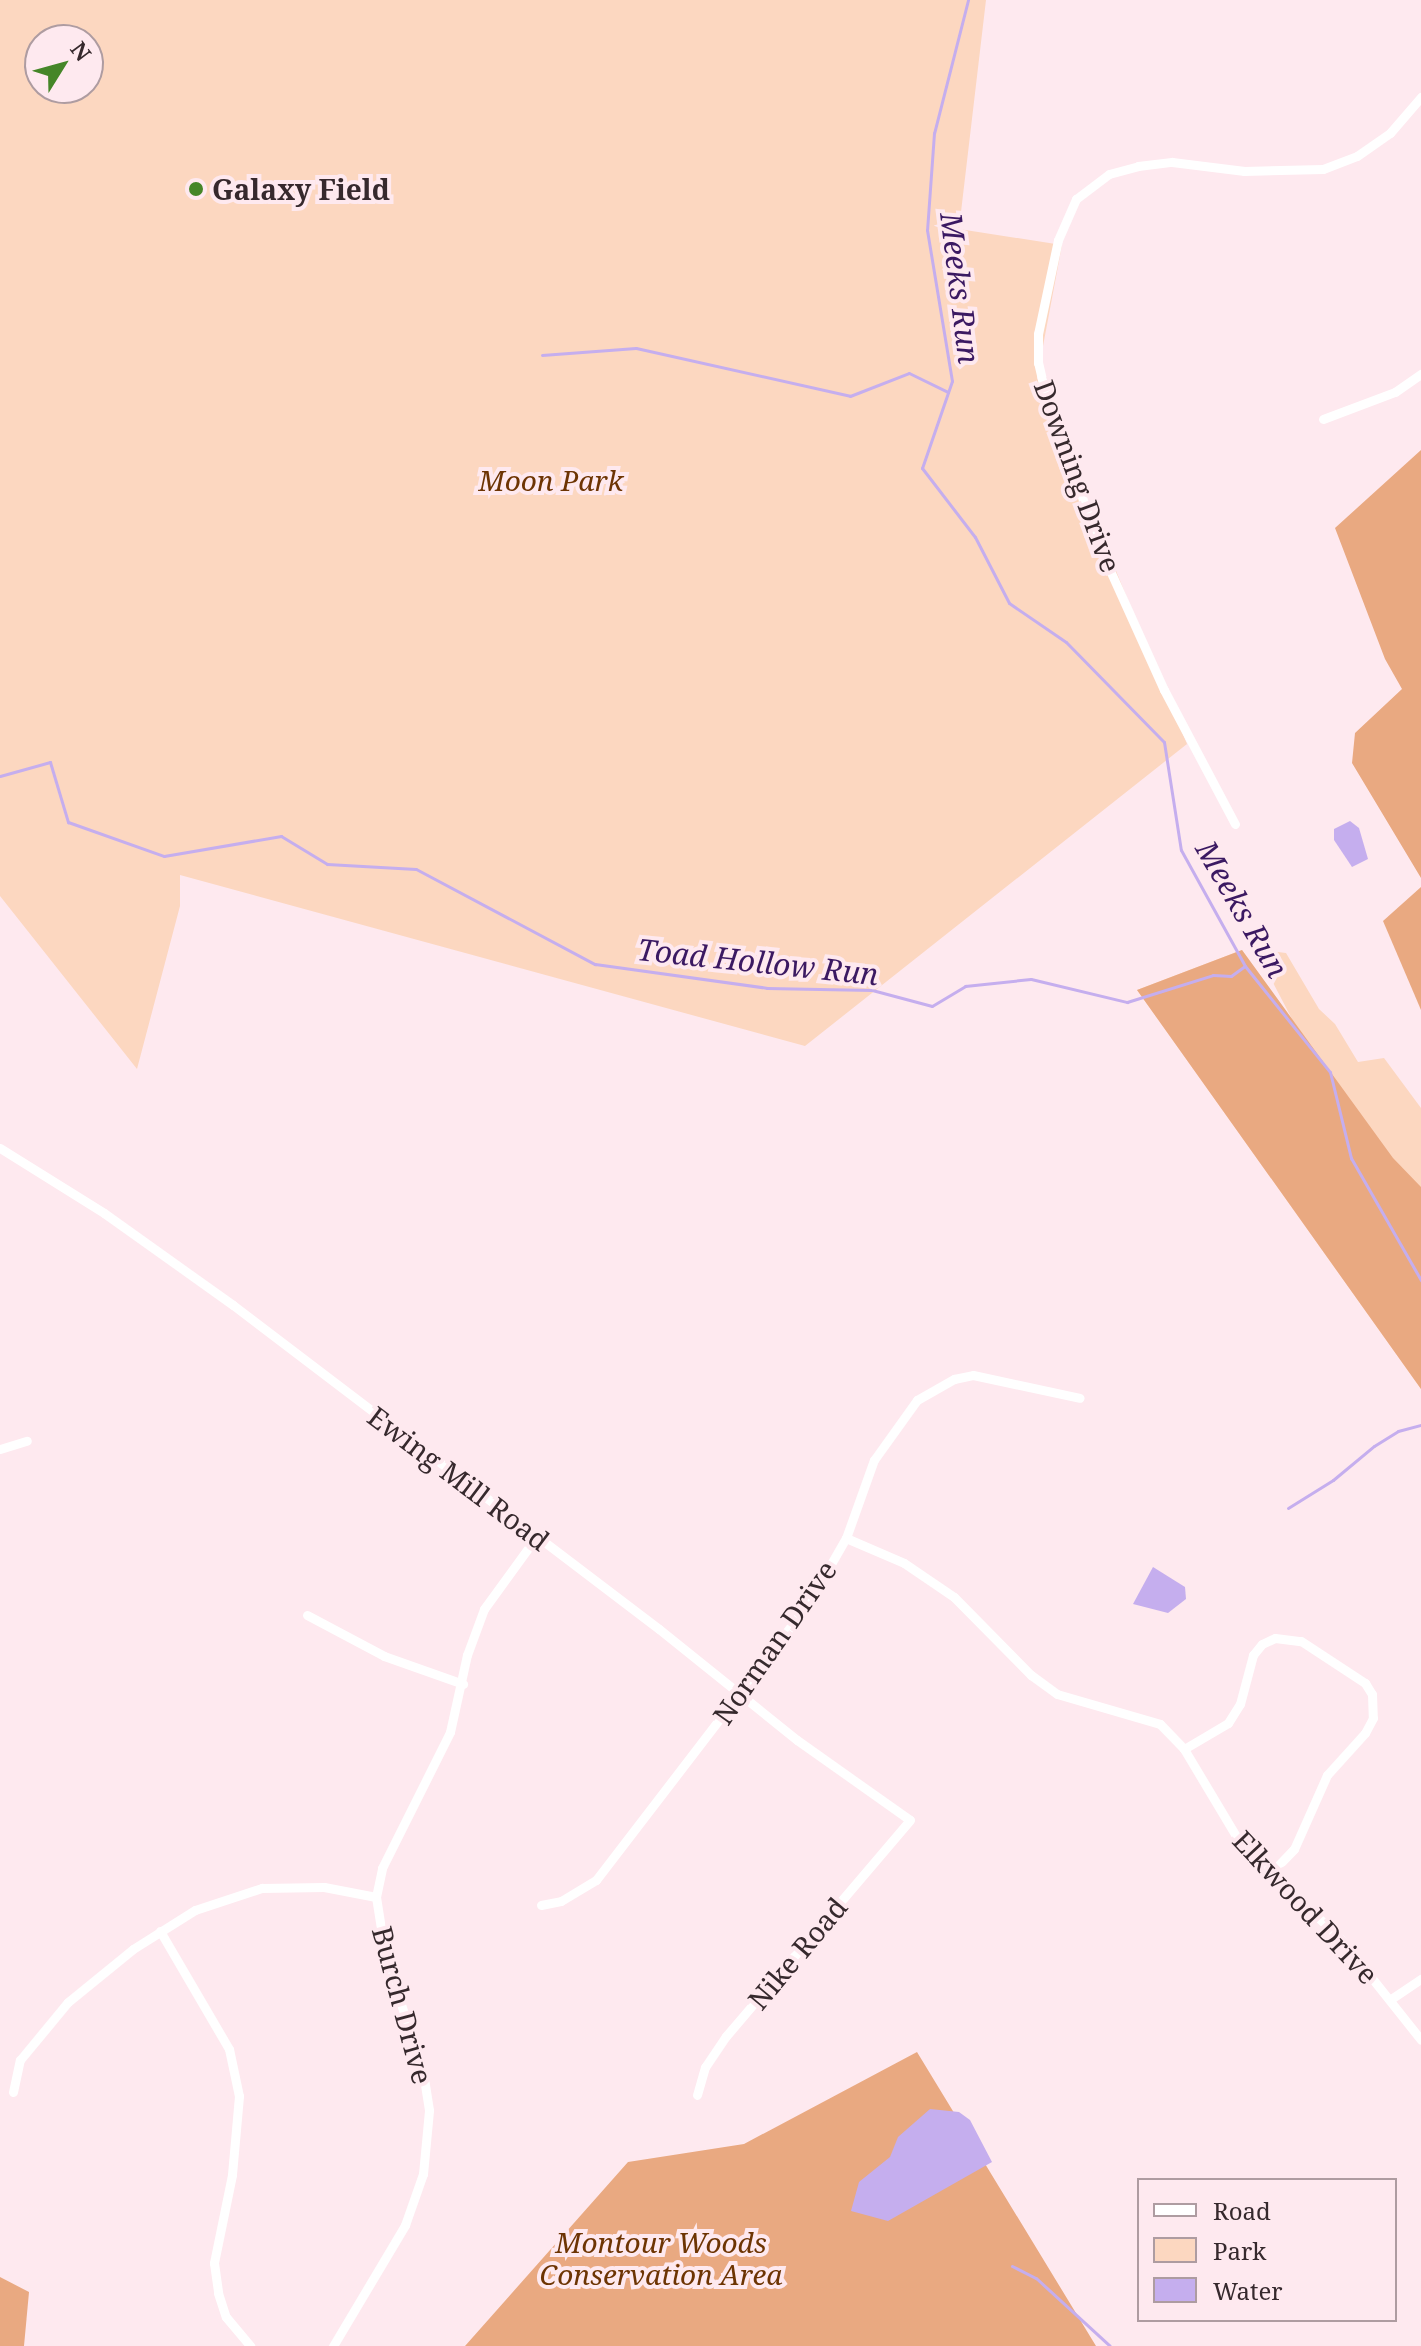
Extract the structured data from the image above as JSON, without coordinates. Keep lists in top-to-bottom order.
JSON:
{
  "streets": {
    "street": [
      "Downing Drive",
      "Ewing Mill Road",
      "Norman Drive",
      "Elkwood Drive",
      "Nike Road",
      "Burch Drive"
    ]
  },
  "crossings": [
    ["Ewing Mill Road", "Norman Drive"],
    ["Ewing Mill Road", "Nike Road"],
    ["Ewing Mill Road", "Burch Drive"],
    ["Norman Drive", "Elkwood Drive"]
  ],
  "water": ["Meeks Run", "Toad Hollow Run"],
  "parks": ["Moon Park", "Montour Woods Conservation Area"],
  "places": ["Galaxy Field"],
  "legend": ["Road", "Park", "Water"],
  "north": "top right"
}
